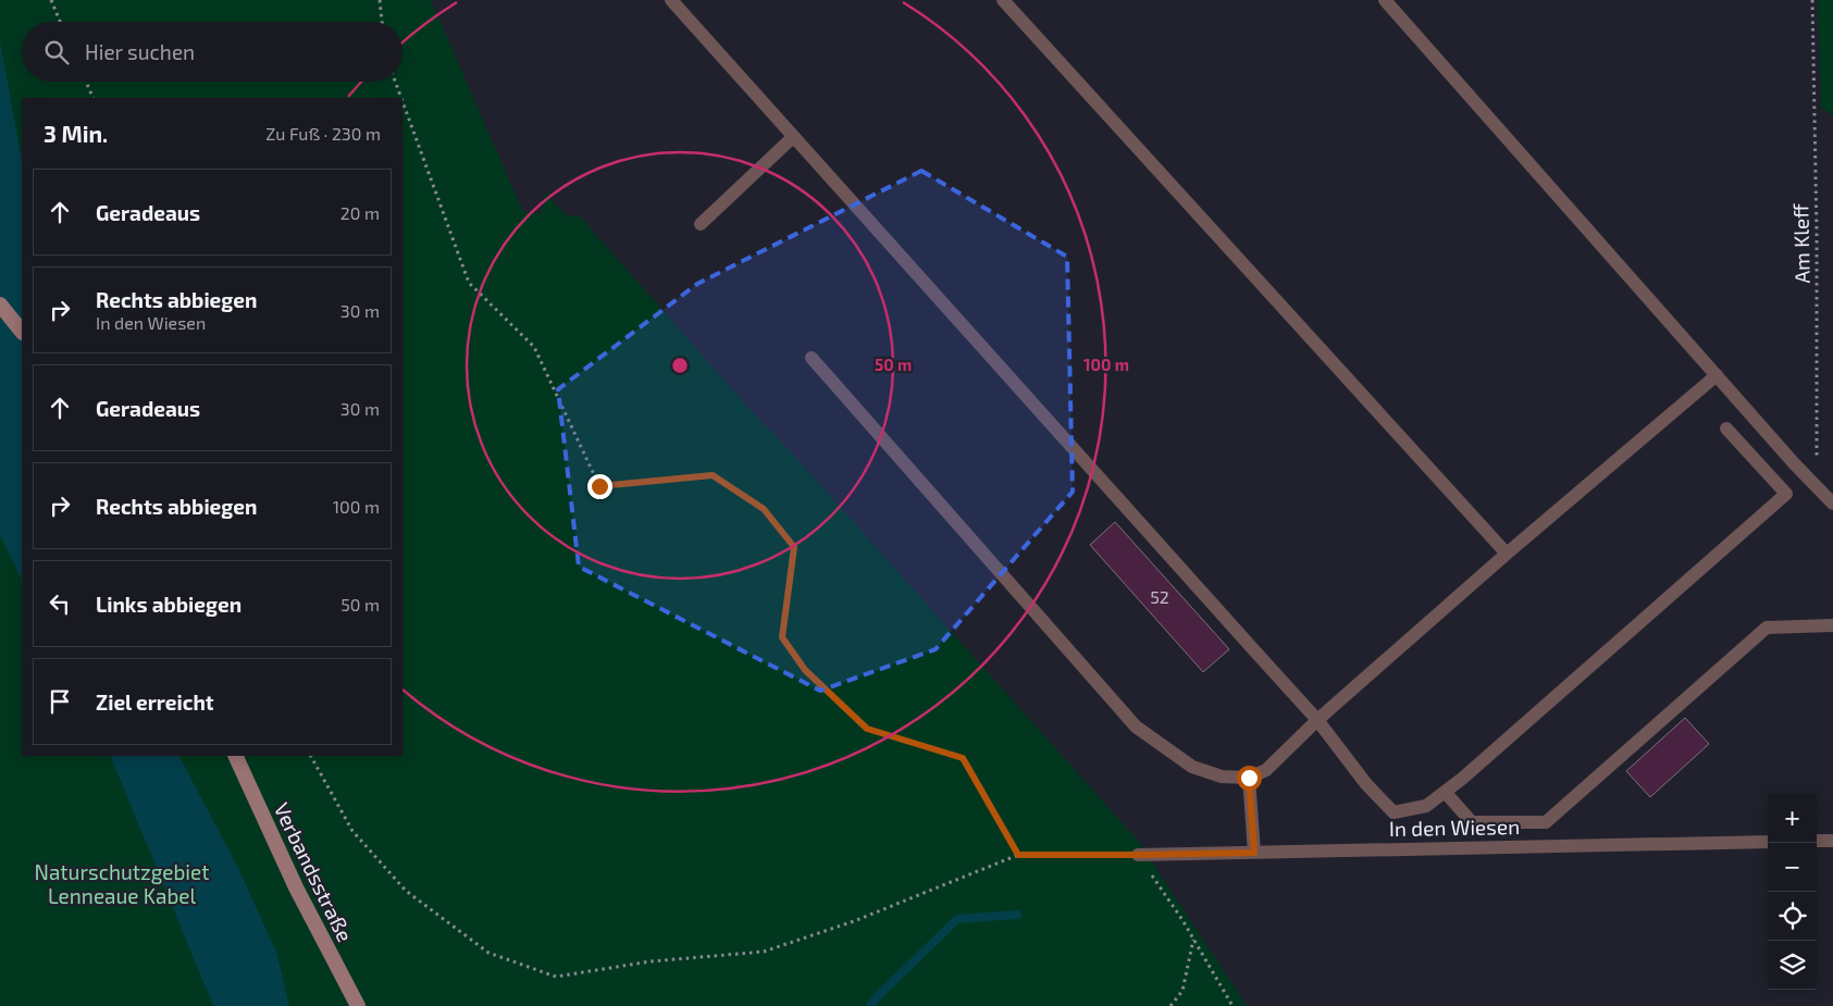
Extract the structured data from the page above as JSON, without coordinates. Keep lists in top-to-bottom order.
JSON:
{
  "streets": {
    "main road": ["Verbandsstraße"],
    "lane": ["In den Wiesen"],
    "path": ["Am Kleff"]
  },
  "parks": ["Naturschutzgebiet Lenneaue Kabel"],
  "house_numbers": ["52"],
  "page": {
    "search": "Hier suchen",
    "heading": ["3 Min.", "Zu Fuß · 230 m"],
    "list": [
      ["Geradeaus", "20 m"],
      ["Rechts abbiegen", "In den Wiesen", "30 m"],
      ["Geradeaus", "30 m"],
      ["Rechts abbiegen", "100 m"],
      ["Links abbiegen", "50 m"],
      "Ziel erreicht"
    ],
    "map_buttons": ["+", "−"]
  },
  "rings": ["50 m", "100 m"]
}
